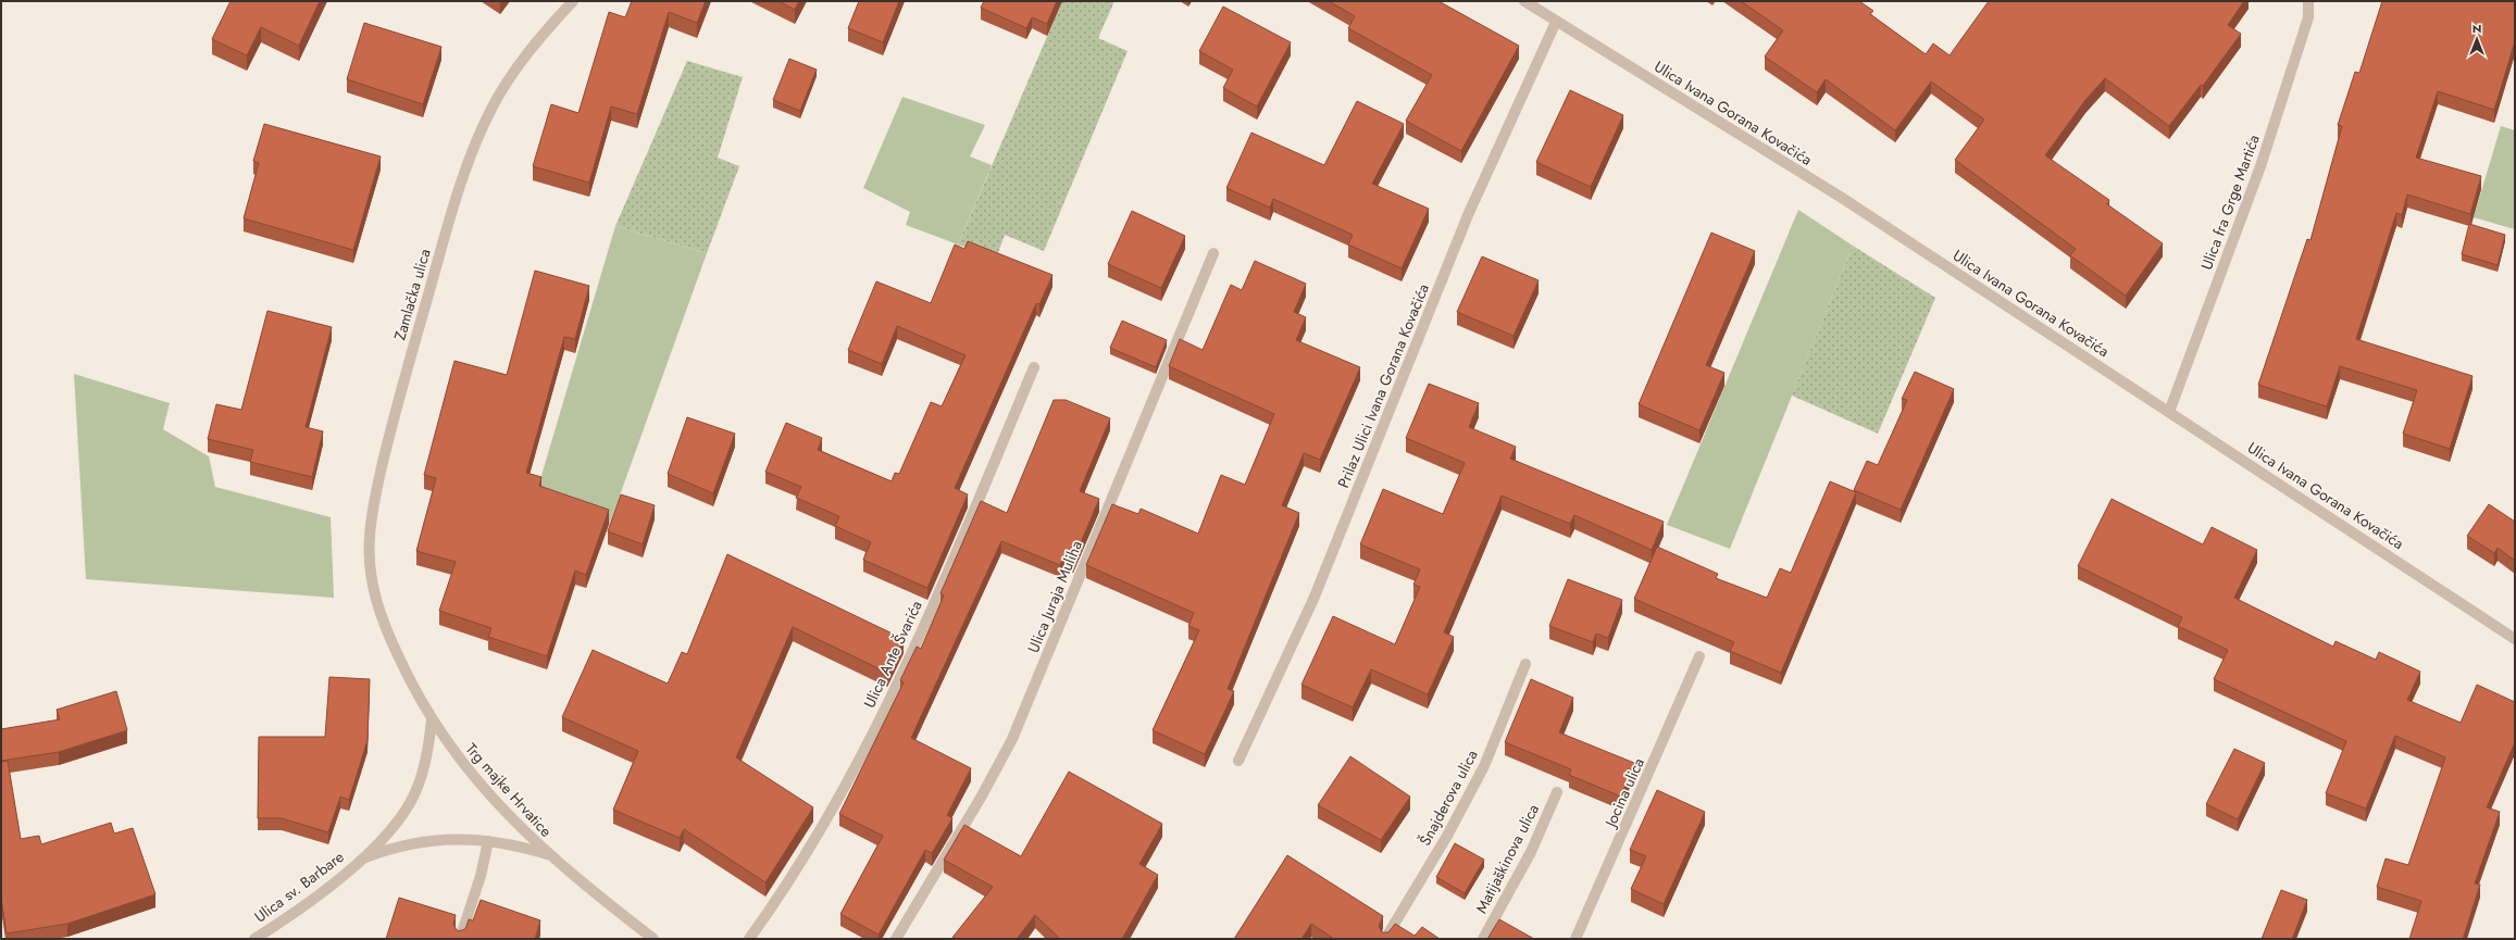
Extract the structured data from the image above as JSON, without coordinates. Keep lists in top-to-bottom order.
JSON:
{
  "streets": {
    "street": [
      "Ulica Ivana Gorana Kovačića",
      "Ulica fra Grge Martića",
      "Zamlačka ulica",
      "Prilaz Ulici Ivana Gorana Kovačića",
      "Ulica Juraja Muliha",
      "Ulica Ante Švarića",
      "Trg majke Hrvatice",
      "Jocina ulica",
      "Šnajderova ulica",
      "Matijaškinova ulica",
      "Ulica sv. Barbare"
    ]
  },
  "crossings": [
    ["Ulica Ivana Gorana Kovačića", "Ulica fra Grge Martića"],
    ["Ulica Ivana Gorana Kovačića", "Prilaz Ulici Ivana Gorana Kovačića"],
    ["Zamlačka ulica", "Trg majke Hrvatice"],
    ["Trg majke Hrvatice", "Ulica sv. Barbare"]
  ],
  "north": "top"
}
